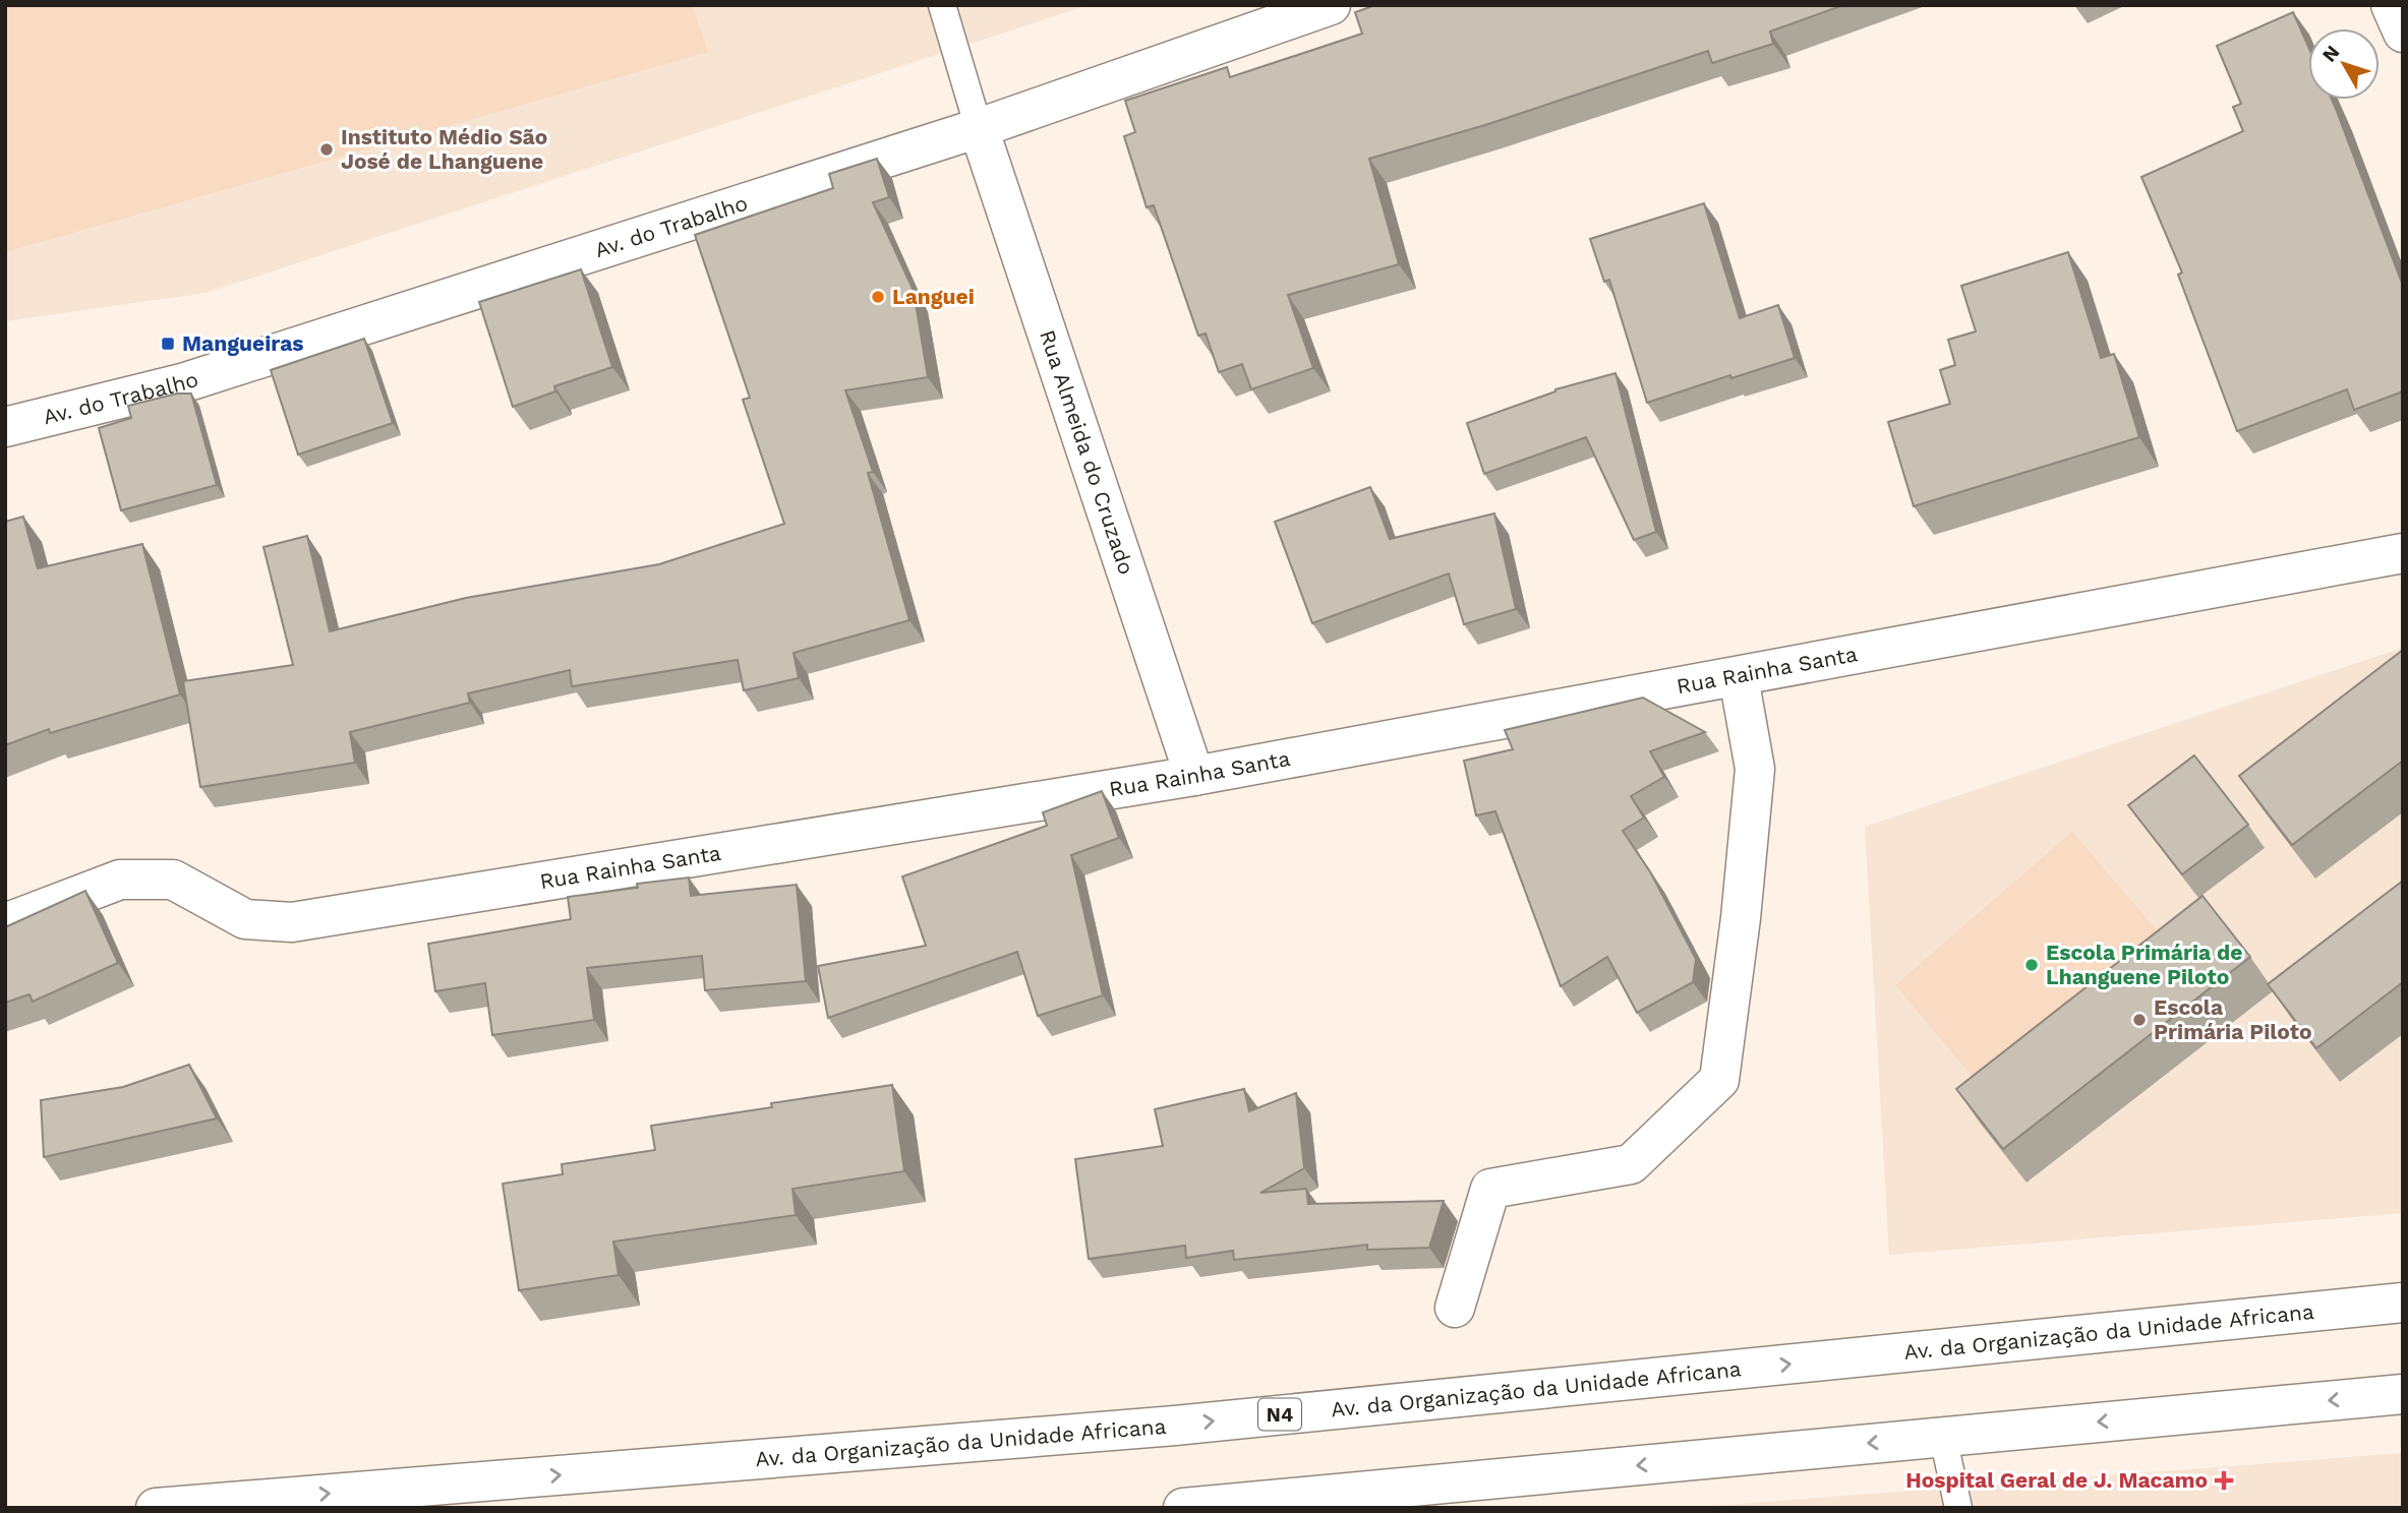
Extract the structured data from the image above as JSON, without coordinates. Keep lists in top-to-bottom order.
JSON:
{
  "streets": {
    "main road": [
      "Av. do Trabalho",
      "Rua Almeida do Cruzado",
      "Rua Rainha Santa",
      "Av. da Organização da Unidade Africana",
      "N4"
    ]
  },
  "crossings": [
    ["Av. do Trabalho", "Rua Almeida do Cruzado"],
    ["Rua Almeida do Cruzado", "Rua Rainha Santa"]
  ],
  "places": {
    "other": [
      "Instituto Médio São José de Lhanguene",
      "Languei",
      "Escola Primária de Lhanguene Piloto",
      "Escola Primária Piloto"
    ],
    "transit": ["Mangueiras"],
    "health": ["Hospital Geral de J. Macamo"]
  },
  "north": "top left"
}
